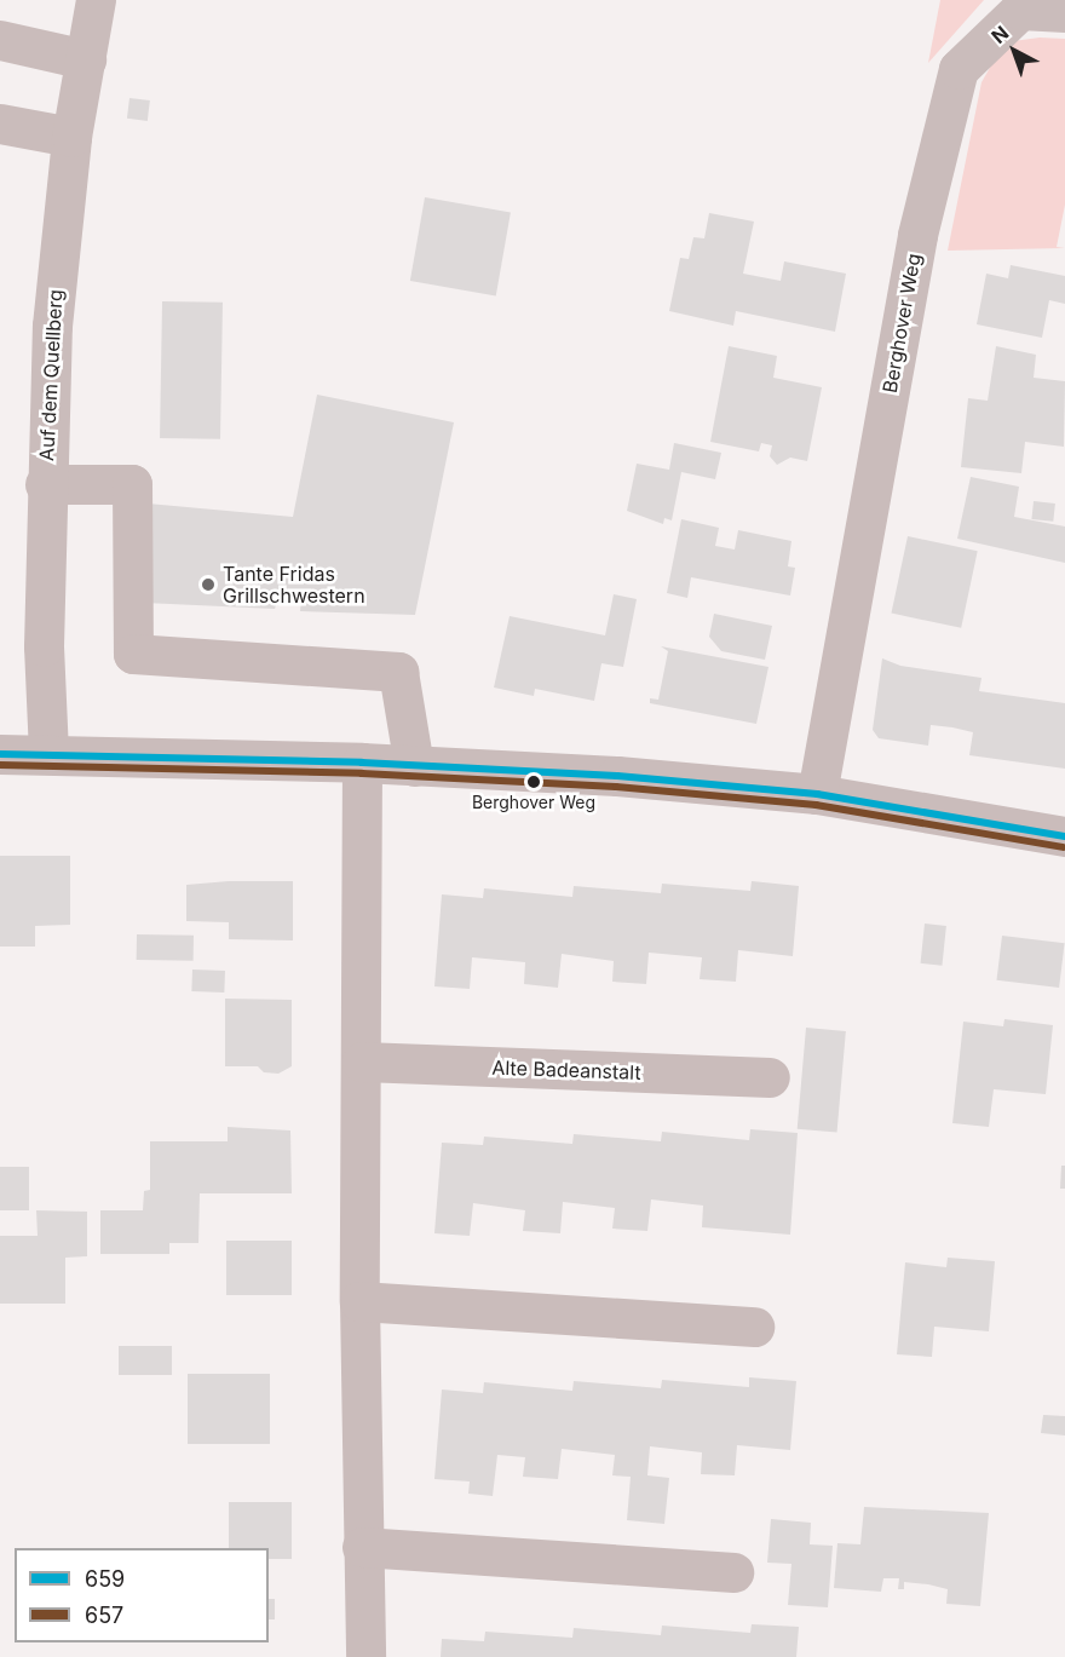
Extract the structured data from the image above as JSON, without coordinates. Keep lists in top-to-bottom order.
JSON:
{
  "streets": {
    "street": ["Berghover Weg", "Auf dem Quellberg", "Alte Badeanstalt"]
  },
  "places": ["Tante Fridas Grillschwestern", "Berghover Weg"],
  "lines": ["transit line 659", "transit line 657"],
  "legend": ["659", "657"],
  "north": "top left"
}
